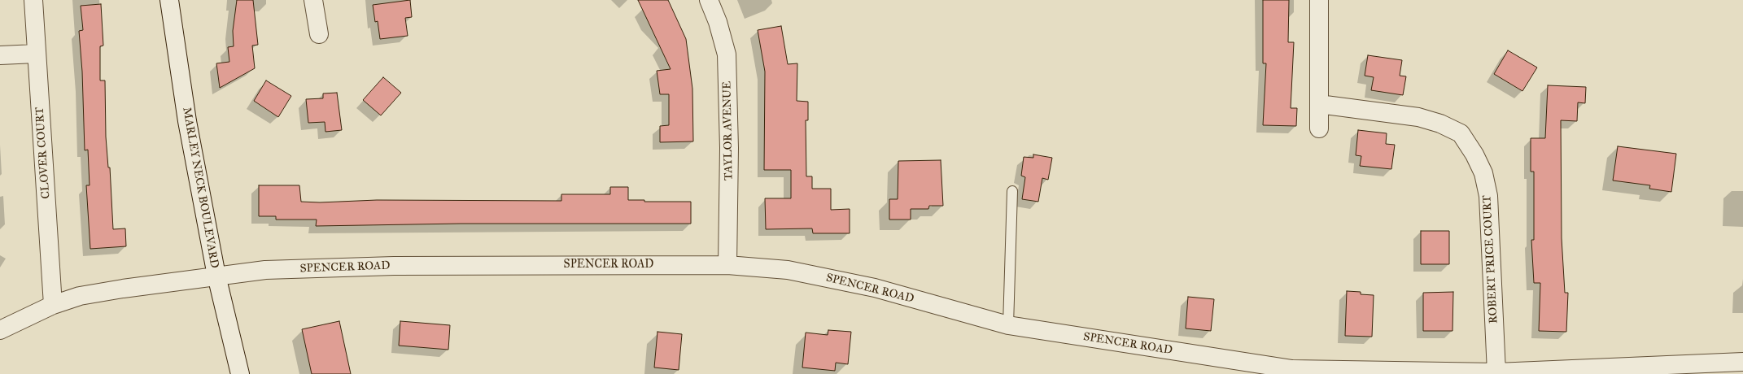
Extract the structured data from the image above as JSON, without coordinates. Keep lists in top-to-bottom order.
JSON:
{
  "streets": {
    "street": [
      "TAYLOR AVENUE",
      "CLOVER COURT",
      "MARLEY NECK BOULEVARD",
      "ROBERT PRICE COURT",
      "SPENCER ROAD"
    ]
  },
  "crossings": [
    ["TAYLOR AVENUE", "SPENCER ROAD"],
    ["CLOVER COURT", "SPENCER ROAD"],
    ["MARLEY NECK BOULEVARD", "SPENCER ROAD"],
    ["ROBERT PRICE COURT", "SPENCER ROAD"]
  ]
}
